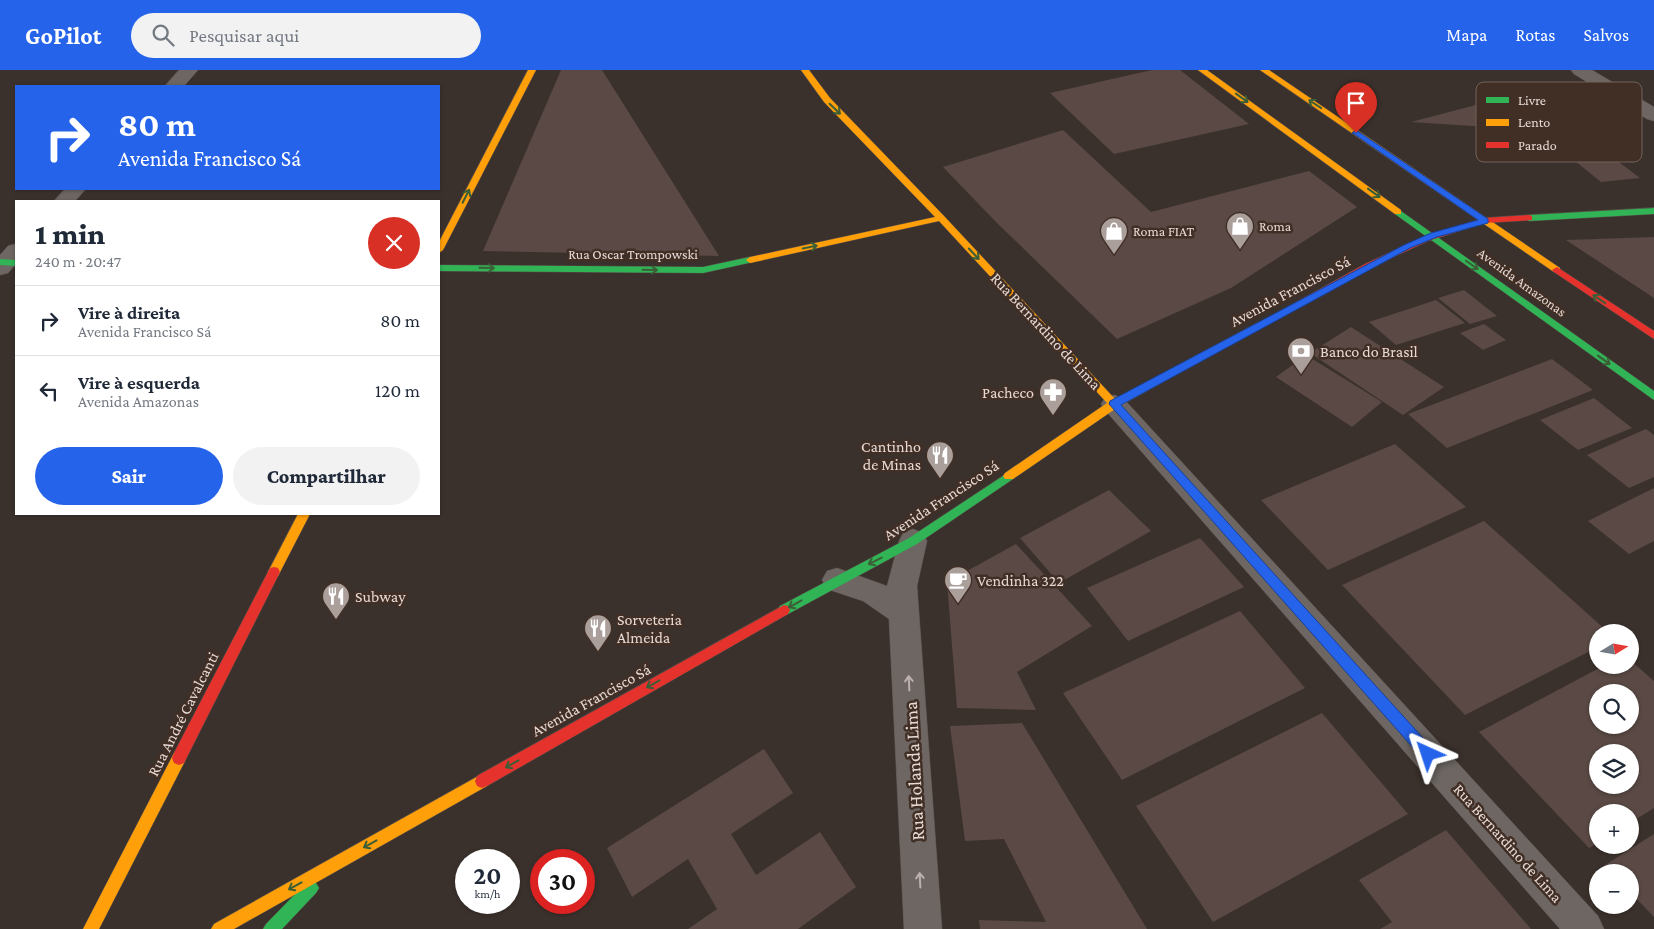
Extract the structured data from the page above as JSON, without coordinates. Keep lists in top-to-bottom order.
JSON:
{
  "streets": {
    "street": [
      "Rua Oscar Trompowski",
      "Avenida Amazonas",
      "Avenida Francisco Sá",
      "Rua Bernardino de Lima",
      "Rua André Cavalcanti",
      "Rua Holanda Lima"
    ]
  },
  "crossings": [
    ["Rua Oscar Trompowski", "Rua Bernardino de Lima"],
    ["Avenida Amazonas", "Avenida Francisco Sá"],
    ["Avenida Francisco Sá", "Rua Bernardino de Lima"],
    ["Avenida Francisco Sá", "Rua Holanda Lima"]
  ],
  "one_way": [
    "Rua Oscar Trompowski",
    "Avenida Francisco Sá",
    "Rua Bernardino de Lima",
    "Rua Holanda Lima"
  ],
  "places": {
    "shop": ["Roma", "Roma FIAT"],
    "bank": ["Banco do Brasil"],
    "pharmacy": ["Pacheco"],
    "restaurant": ["Cantinho de Minas", "Subway", "Sorveteria Almeida"],
    "cafe": ["Vendinha 322"]
  },
  "legend": ["Livre", "Lento", "Parado"],
  "north": "right",
  "page": {
    "header": "GoPilot",
    "search": "Pesquisar aqui",
    "nav": ["Mapa", "Rotas", "Salvos"],
    "turn": ["80 m", "Avenida Francisco Sá"],
    "heading": ["1 min", "240 m · 20:47"],
    "list": [
      {
        "name": "Vire à direita",
        "note": "Avenida Francisco Sá",
        "value": "80 m"
      },
      {
        "name": "Vire à esquerda",
        "note": "Avenida Amazonas",
        "value": "120 m"
      }
    ],
    "buttons": ["Sair", "Compartilhar"],
    "map_buttons": ["+", "−"],
    "speed": "20 km/h",
    "limit": "30"
  }
}
